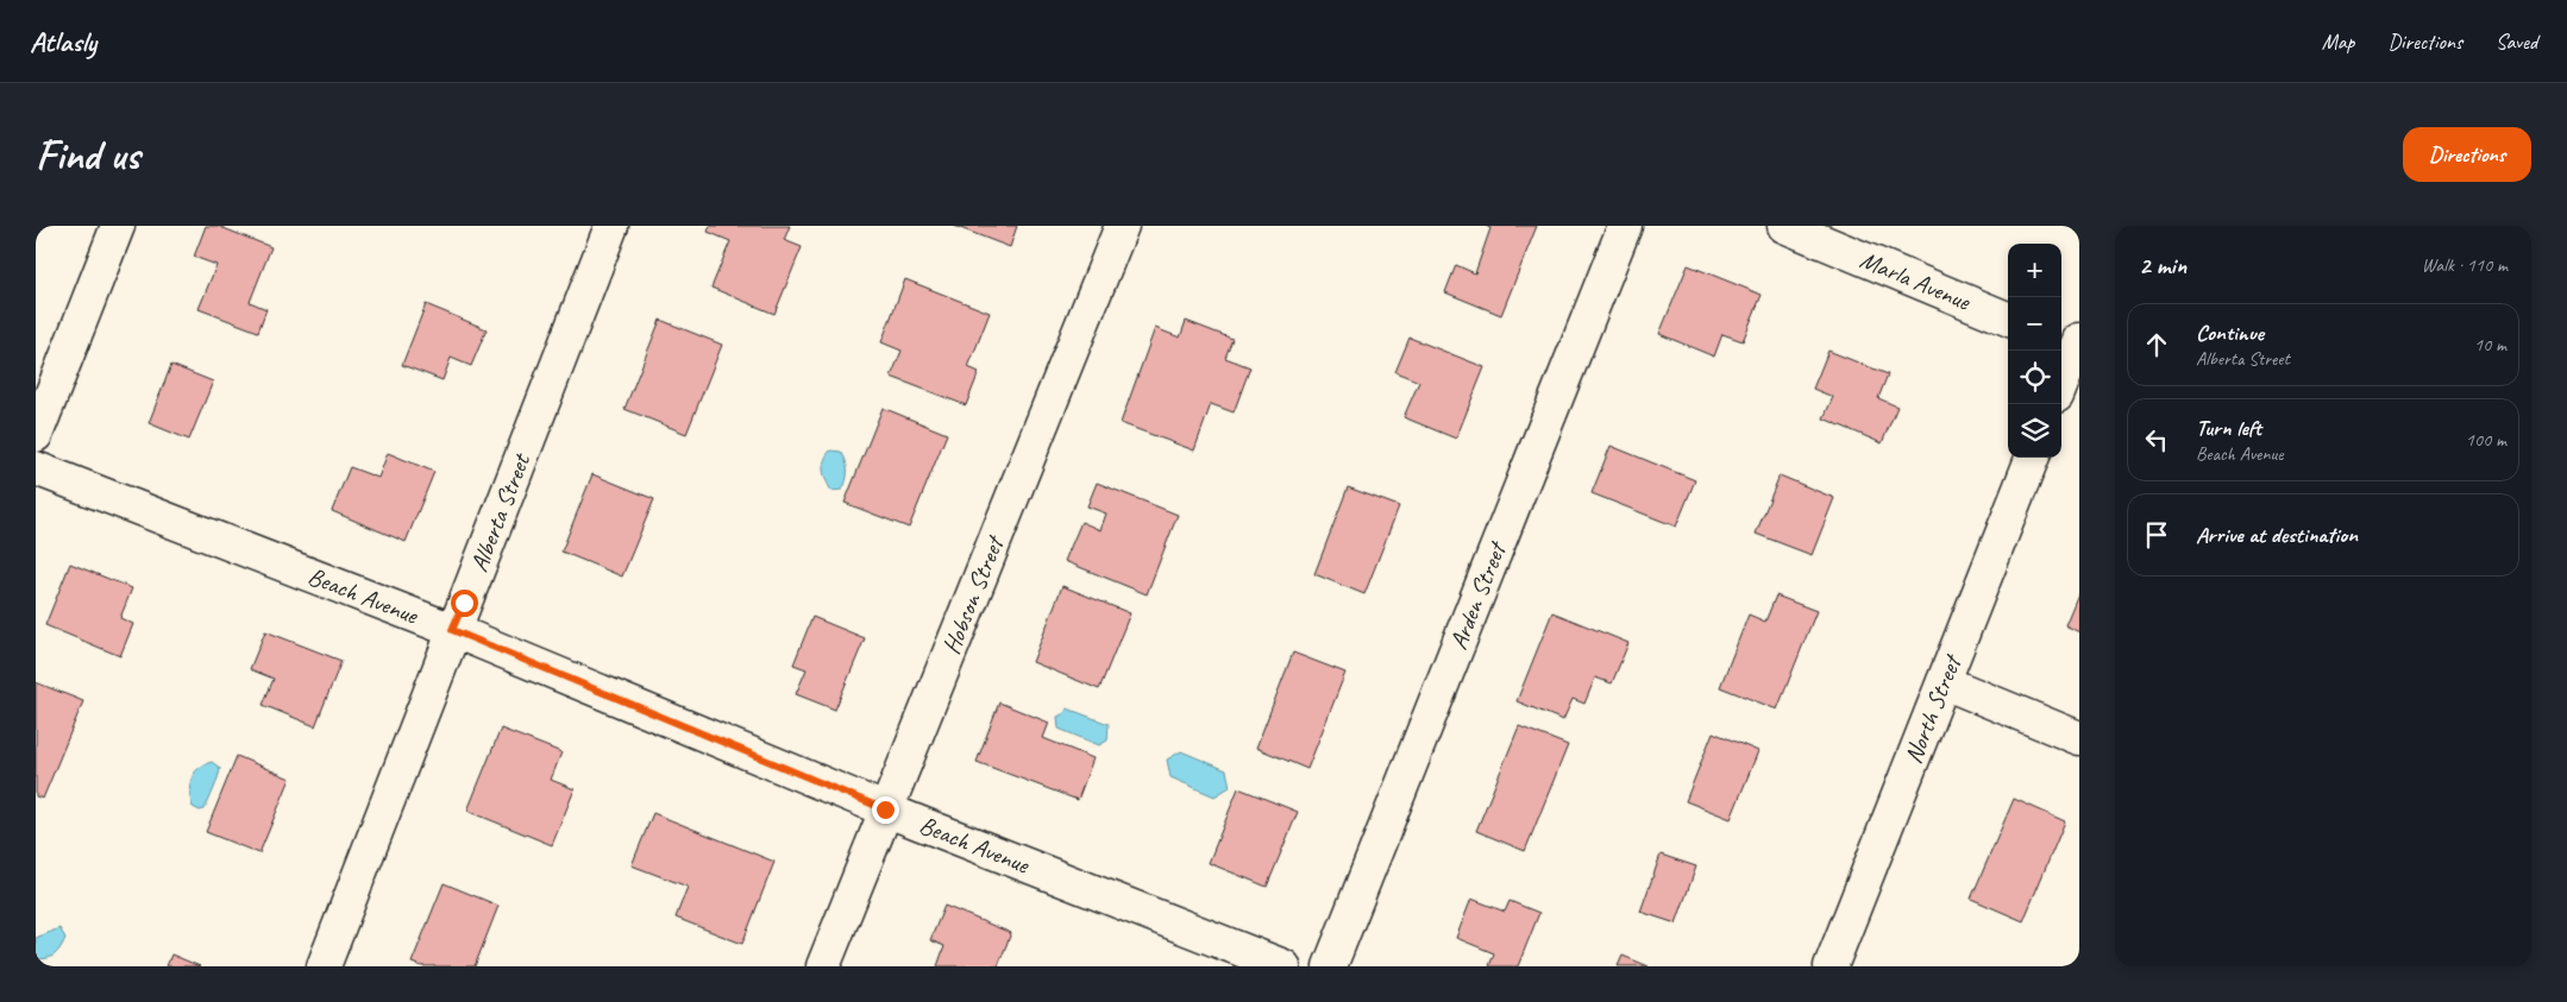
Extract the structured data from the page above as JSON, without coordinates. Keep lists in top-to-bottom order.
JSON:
{
  "streets": {
    "street": [
      "Marla Avenue",
      "Alberta Street",
      "Beach Avenue",
      "Hobson Street",
      "Arden Street",
      "North Street"
    ]
  },
  "crossings": [
    ["Alberta Street", "Beach Avenue"],
    ["Beach Avenue", "Hobson Street"]
  ],
  "page": {
    "header": "Atlasly",
    "nav": ["Map", "Directions", "Saved"],
    "buttons": "Directions",
    "title": "Find us",
    "heading": ["2 min", "Walk · 110 m"],
    "map_buttons": ["+", "−"],
    "list": [
      ["Continue", "Alberta Street", "10 m"],
      ["Turn left", "Beach Avenue", "100 m"],
      "Arrive at destination"
    ]
  }
}
